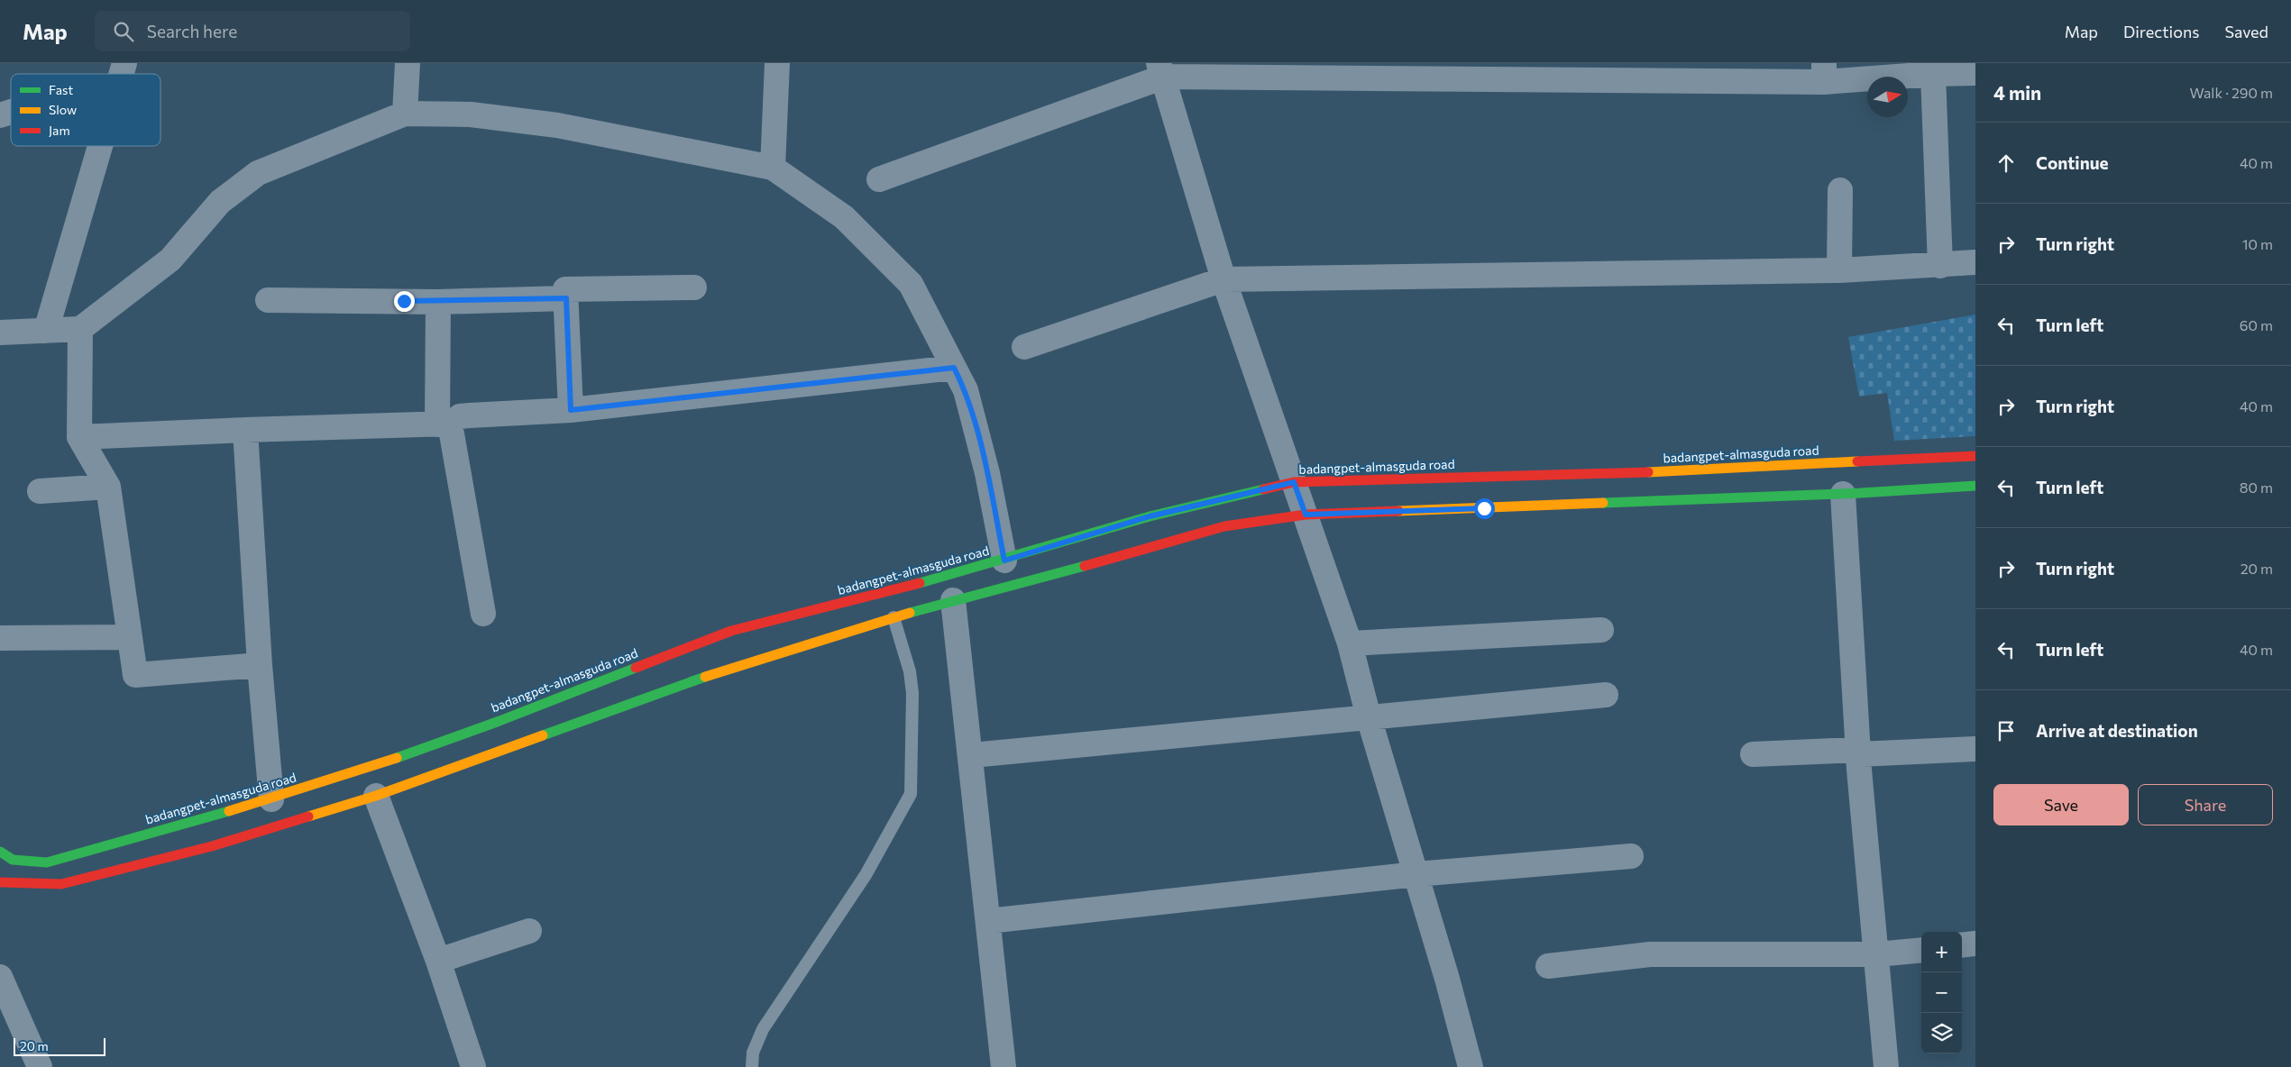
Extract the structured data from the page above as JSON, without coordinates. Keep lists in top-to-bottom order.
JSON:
{
  "streets": {
    "street": ["badangpet-almasguda road"]
  },
  "legend": ["Fast", "Slow", "Jam"],
  "scale_bar": "20 m",
  "north": "right",
  "page": {
    "header": "Map",
    "search": "Search here",
    "nav": ["Map", "Directions", "Saved"],
    "heading": ["4 min", "Walk · 290 m"],
    "list": [
      ["Continue", "40 m"],
      ["Turn right", "10 m"],
      ["Turn left", "60 m"],
      ["Turn right", "40 m"],
      ["Turn left", "80 m"],
      ["Turn right", "20 m"],
      ["Turn left", "40 m"],
      "Arrive at destination"
    ],
    "buttons": ["Save", "Share"],
    "map_buttons": ["+", "−"],
    "scale": "20 m"
  }
}
